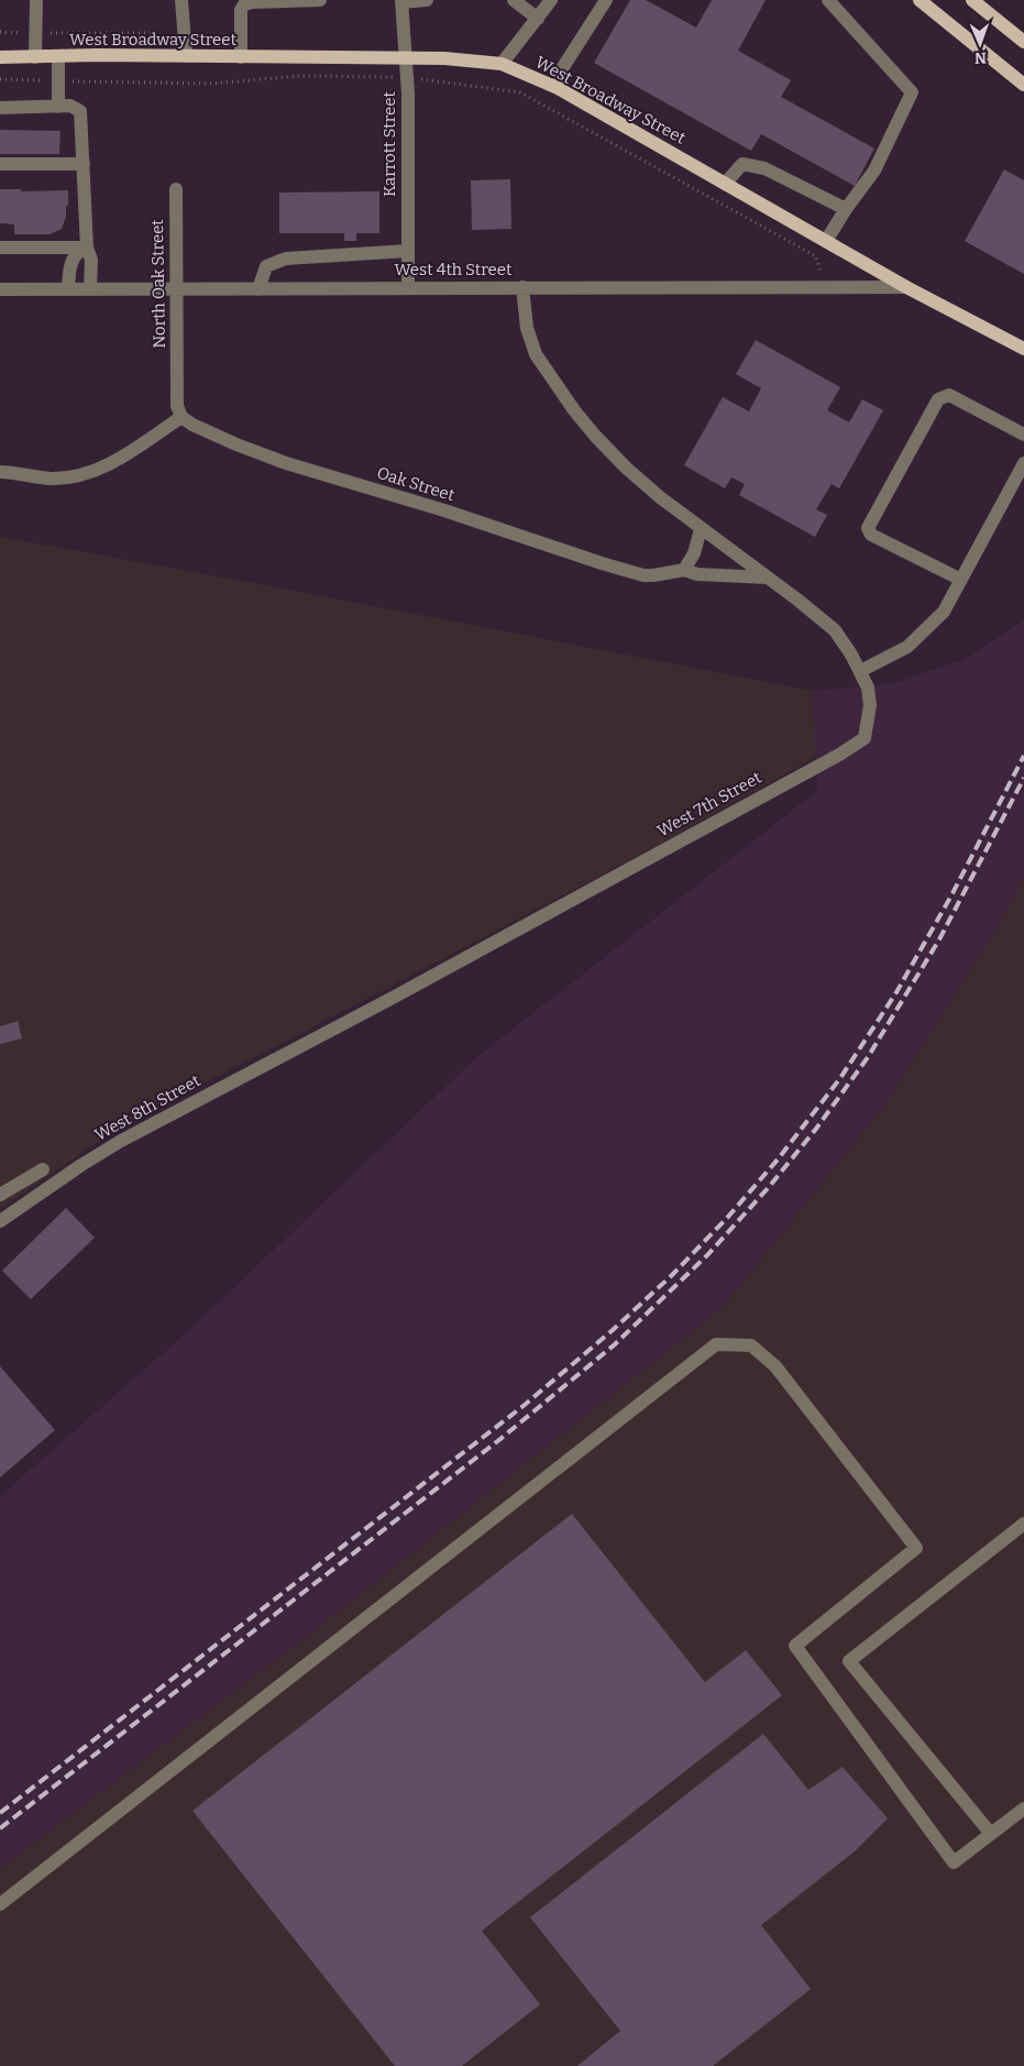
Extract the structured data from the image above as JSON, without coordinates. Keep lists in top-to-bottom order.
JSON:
{
  "streets": {
    "main road": ["West Broadway Street"],
    "street": [
      "Karrott Street",
      "West 4th Street",
      "North Oak Street",
      "Oak Street",
      "West 7th Street",
      "West 8th Street"
    ]
  },
  "crossings": [
    ["West Broadway Street", "Karrott Street"],
    ["West Broadway Street", "West 4th Street"],
    ["Karrott Street", "West 4th Street"],
    ["West 4th Street", "North Oak Street"],
    ["North Oak Street", "Oak Street"],
    ["Oak Street", "West 7th Street"],
    ["West 7th Street", "West 8th Street"]
  ],
  "north": "bottom"
}
